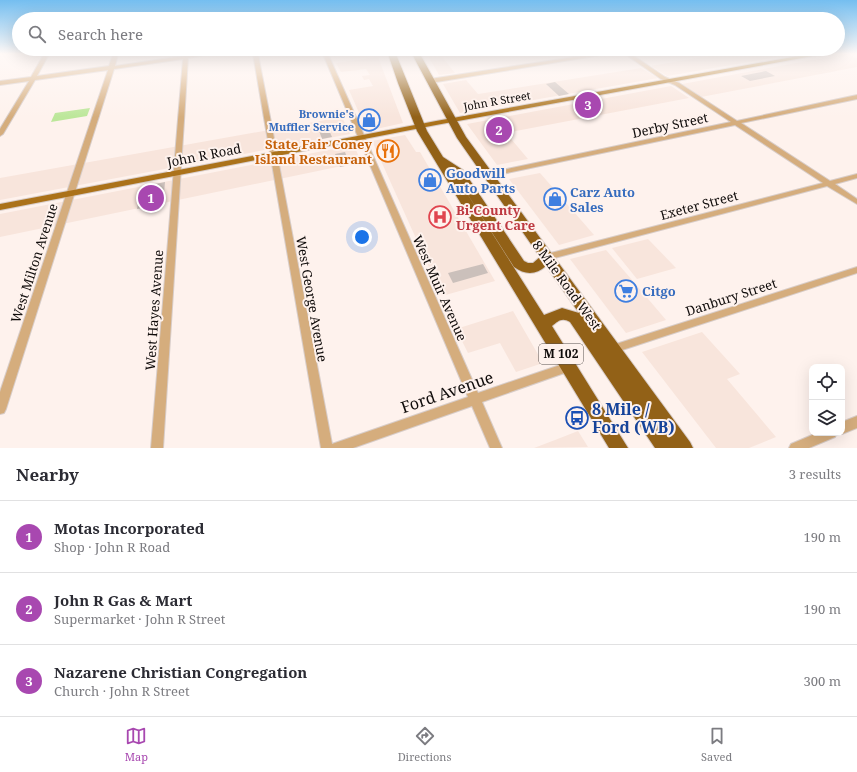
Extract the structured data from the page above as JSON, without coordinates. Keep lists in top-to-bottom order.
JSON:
{
  "streets": {
    "highway": ["8 Mile Road West", "M 102"],
    "main road": ["John R Street", "John R Road"],
    "street": [
      "Derby Street",
      "Exeter Street",
      "West Milton Avenue",
      "West Muir Avenue",
      "Danbury Street",
      "West George Avenue",
      "West Hayes Avenue",
      "Ford Avenue"
    ]
  },
  "crossings": [
    ["John R Street", "John R Road"],
    ["John R Street", "8 Mile Road West"],
    ["Derby Street", "8 Mile Road West"],
    ["John R Road", "West Milton Avenue"],
    ["John R Road", "West Muir Avenue"],
    ["John R Road", "West George Avenue"],
    ["John R Road", "West Hayes Avenue"],
    ["John R Road", "M 102"],
    ["Exeter Street", "8 Mile Road West"],
    ["8 Mile Road West", "Danbury Street"],
    ["West Muir Avenue", "Ford Avenue"],
    ["M 102", "Ford Avenue"]
  ],
  "places": {
    "shop": ["Brownie's Muffler Service", "Goodwill Auto Parts", "Carz Auto Sales"],
    "restaurant": ["State Fair Coney Island Restaurant"],
    "hospital": ["Bi-County Urgent Care"],
    "supermarket": ["Citgo"],
    "bus stop": ["8 Mile / Ford (WB)"]
  },
  "page": {
    "search": "Search here",
    "pins": ["3", "2", "1"],
    "heading": ["Nearby", "3 results"],
    "list": [
      {
        "mark": "1",
        "name": "Motas Incorporated",
        "note": "Shop · John R Road",
        "value": "190 m"
      },
      {
        "mark": "2",
        "name": "John R Gas & Mart",
        "note": "Supermarket · John R Street",
        "value": "190 m"
      },
      {
        "mark": "3",
        "name": "Nazarene Christian Congregation",
        "note": "Church · John R Street",
        "value": "300 m"
      }
    ],
    "nav": ["Map", "Directions", "Saved"]
  }
}
